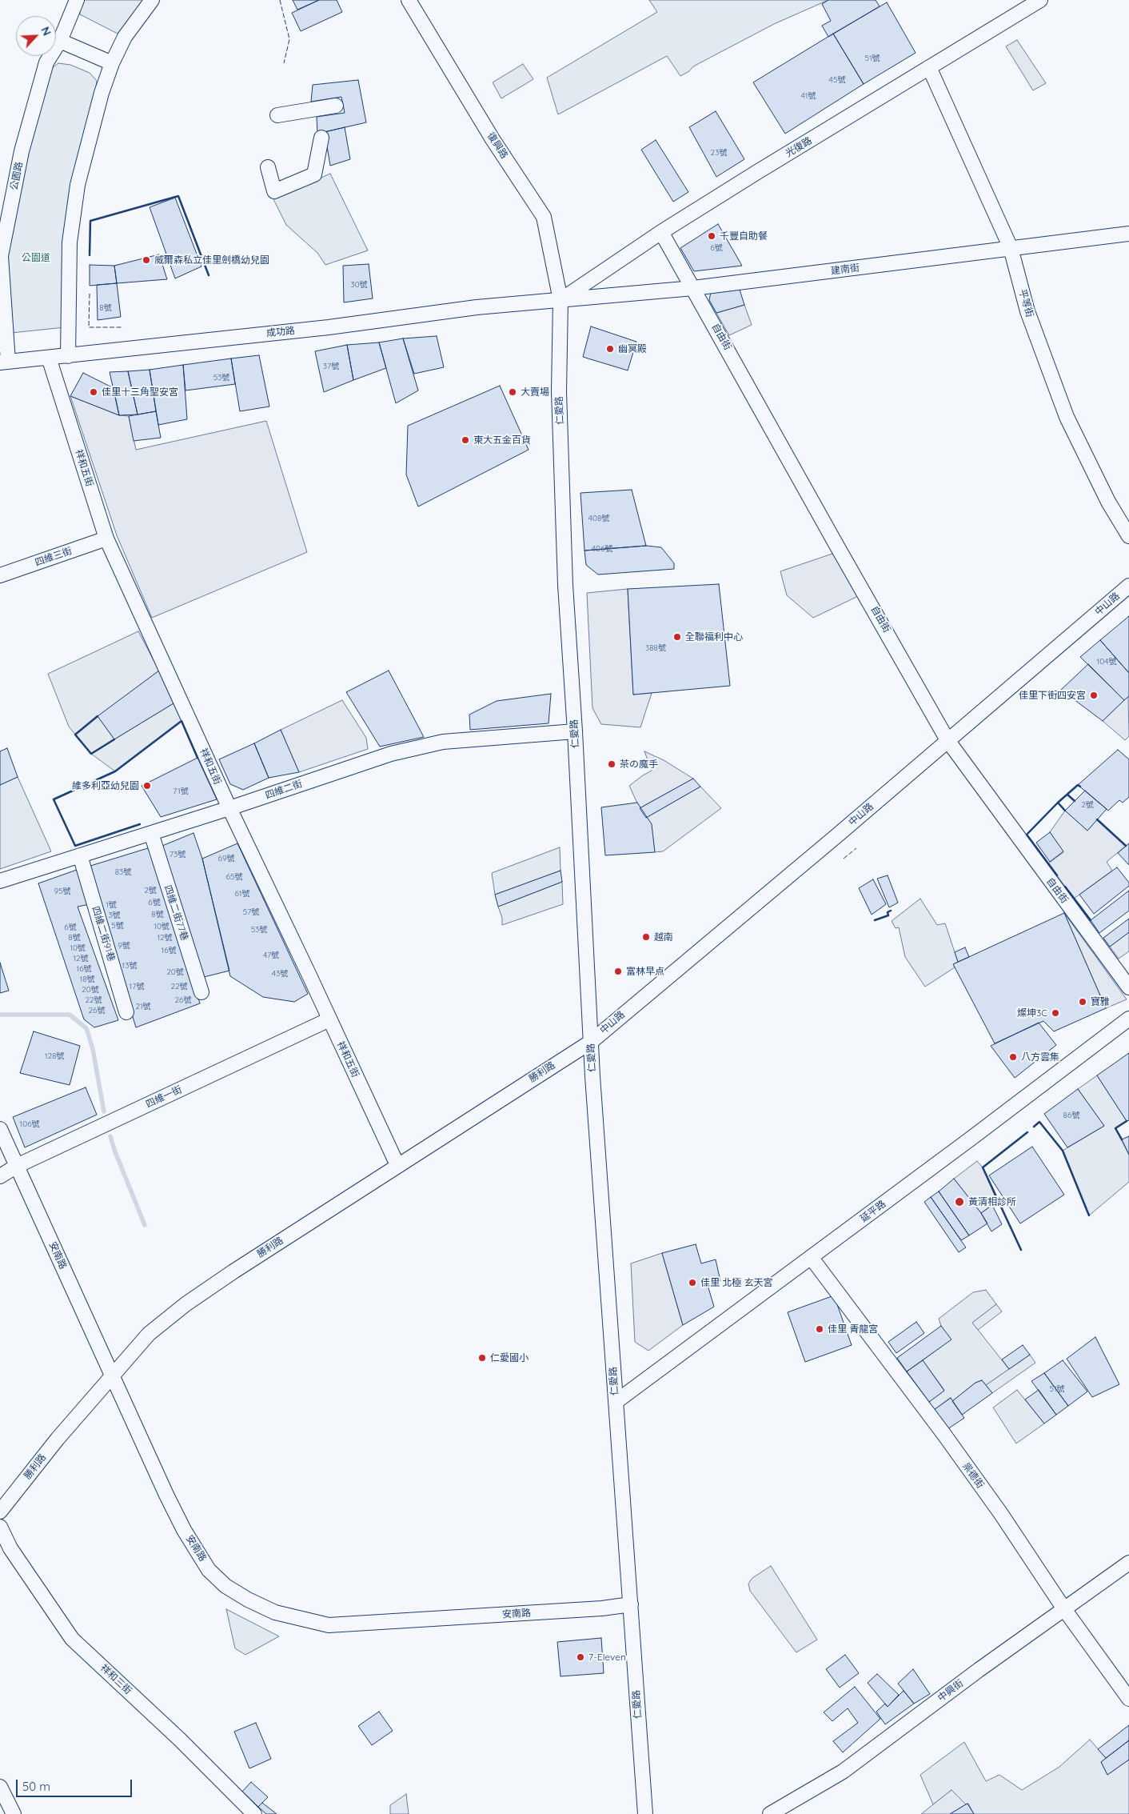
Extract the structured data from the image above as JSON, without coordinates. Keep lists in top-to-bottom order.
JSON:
{
  "streets": {
    "street": [
      "復興路",
      "光復路",
      "公園路",
      "建南街",
      "平等街",
      "成功路",
      "自由街",
      "仁愛路",
      "祥和五街",
      "四維三街",
      "中山路",
      "四維二街",
      "四維二街77巷",
      "四維二街91巷",
      "勝利路",
      "四維一街",
      "延平路",
      "安南路",
      "祟德街",
      "祥和三街",
      "中興街"
    ]
  },
  "crossings": [
    ["復興路", "光復路"],
    ["復興路", "建南街"],
    ["復興路", "成功路"],
    ["復興路", "仁愛路"],
    ["光復路", "建南街"],
    ["光復路", "平等街"],
    ["光復路", "成功路"],
    ["光復路", "自由街"],
    ["光復路", "仁愛路"],
    ["公園路", "成功路"],
    ["建南街", "平等街"],
    ["建南街", "成功路"],
    ["建南街", "自由街"],
    ["建南街", "仁愛路"],
    ["成功路", "仁愛路"],
    ["成功路", "祥和五街"],
    ["自由街", "中山路"],
    ["仁愛路", "中山路"],
    ["仁愛路", "四維二街"],
    ["仁愛路", "勝利路"],
    ["仁愛路", "延平路"],
    ["仁愛路", "安南路"],
    ["祥和五街", "四維三街"],
    ["祥和五街", "四維二街"],
    ["祥和五街", "勝利路"],
    ["祥和五街", "四維一街"],
    ["中山路", "勝利路"],
    ["四維二街", "四維二街77巷"],
    ["四維二街", "四維二街91巷"],
    ["勝利路", "安南路"],
    ["四維一街", "安南路"],
    ["延平路", "祟德街"],
    ["祟德街", "中興街"]
  ],
  "parks": ["公園道"],
  "places": [
    "千豐自助餐",
    "威爾森私立佳里劍橋幼兒園",
    "幽冥殿",
    "佳里十三角聖安宮",
    "大賣場",
    "東大五金百貨",
    "全聯福利中心",
    "佳里下街四安宮",
    "茶の魔手",
    "維多利亞幼兒園",
    "越南",
    "富林早点",
    "寶雅",
    "燦坤3C",
    "八方雲集",
    "黃清相診所",
    "佳里 北極 玄天宮",
    "佳里 青龍宮",
    "仁愛國小",
    "7-Eleven"
  ],
  "house_numbers": [
    "51號",
    "45號",
    "41號",
    "23號",
    "6號",
    "30號",
    "8號",
    "37號",
    "53號",
    "408號",
    "406號",
    "388號",
    "104號",
    "71號",
    "2號",
    "73號",
    "69號",
    "83號",
    "65號",
    "2號",
    "95號",
    "61號",
    "6號",
    "1號",
    "57號",
    "8號",
    "3號",
    "5號",
    "10號",
    "6號",
    "53號",
    "8號",
    "12號",
    "9號",
    "10號",
    "16號",
    "47號",
    "12號",
    "13號",
    "16號",
    "20號",
    "43號",
    "18號",
    "17號",
    "22號",
    "20號",
    "22號",
    "26號",
    "21號",
    "26號",
    "128號",
    "86號",
    "106號",
    "51號"
  ],
  "scale_bar": "50 m",
  "north": "top right"
}
